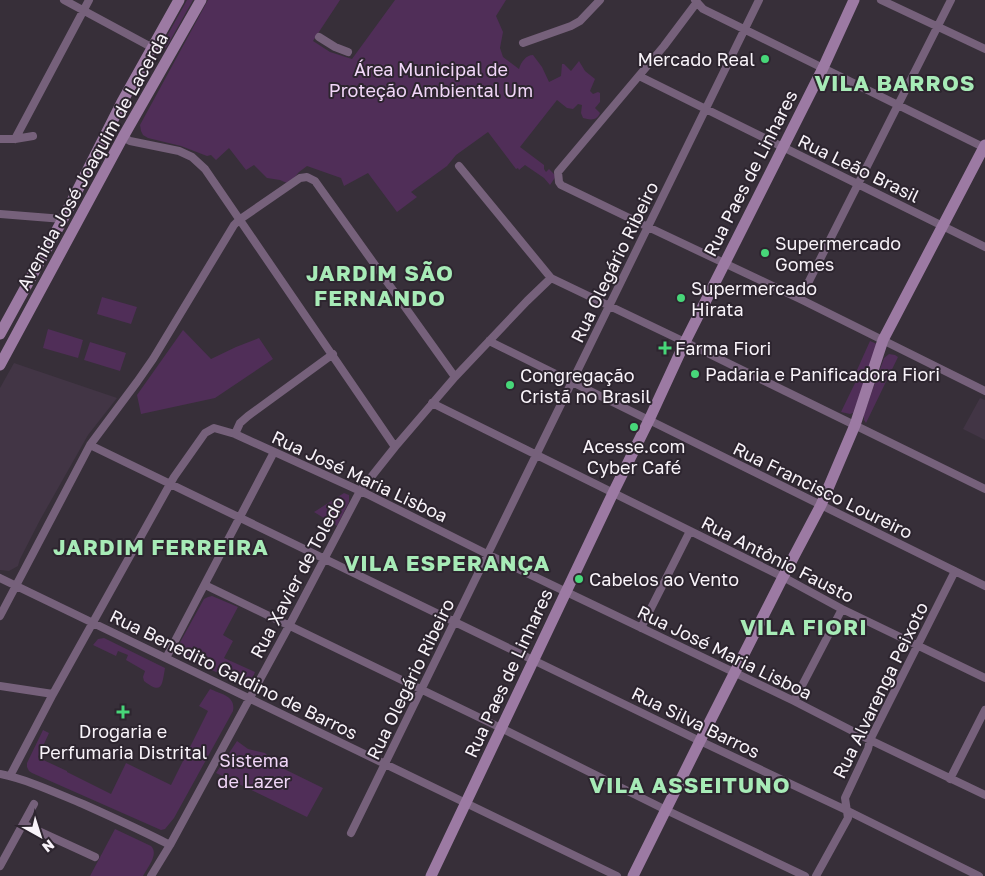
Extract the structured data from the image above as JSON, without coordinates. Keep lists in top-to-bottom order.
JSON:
{
  "streets": {
    "street": [
      "Avenida José Joaquim de Lacerda",
      "Rua Leão Brasil",
      "Rua Paes de Linhares",
      "Rua Olegário Ribeiro",
      "Rua José Maria Lisboa",
      "Rua Francisco Loureiro",
      "Rua Antônio Fausto",
      "Rua Xavier de Toledo",
      "Rua Benedito Galdino de Barros",
      "Rua Alvarenga Peixoto",
      "Rua Silva Barros"
    ]
  },
  "crossings": [
    ["Rua Leão Brasil", "Rua Paes de Linhares"],
    ["Rua Leão Brasil", "Rua Olegário Ribeiro"],
    ["Rua Paes de Linhares", "Rua José Maria Lisboa"],
    ["Rua Paes de Linhares", "Rua Francisco Loureiro"],
    ["Rua Paes de Linhares", "Rua Antônio Fausto"],
    ["Rua Paes de Linhares", "Rua Benedito Galdino de Barros"],
    ["Rua Paes de Linhares", "Rua Silva Barros"],
    ["Rua Olegário Ribeiro", "Rua José Maria Lisboa"],
    ["Rua Olegário Ribeiro", "Rua Francisco Loureiro"],
    ["Rua Olegário Ribeiro", "Rua Antônio Fausto"],
    ["Rua Olegário Ribeiro", "Rua Benedito Galdino de Barros"],
    ["Rua Olegário Ribeiro", "Rua Silva Barros"],
    ["Rua José Maria Lisboa", "Rua Xavier de Toledo"],
    ["Rua José Maria Lisboa", "Rua Alvarenga Peixoto"],
    ["Rua José Maria Lisboa", "Rua Silva Barros"],
    ["Rua Francisco Loureiro", "Rua Xavier de Toledo"],
    ["Rua Francisco Loureiro", "Rua Alvarenga Peixoto"],
    ["Rua Antônio Fausto", "Rua Xavier de Toledo"],
    ["Rua Antônio Fausto", "Rua Alvarenga Peixoto"],
    ["Rua Xavier de Toledo", "Rua Benedito Galdino de Barros"],
    ["Rua Xavier de Toledo", "Rua Silva Barros"],
    ["Rua Alvarenga Peixoto", "Rua Silva Barros"]
  ],
  "districts": [
    "VILA BARROS",
    "JARDIM SÃO FERNANDO",
    "JARDIM FERREIRA",
    "VILA ESPERANÇA",
    "VILA FIORI",
    "VILA ASSEITUNO"
  ],
  "parks": ["Área Municipal de Proteção Ambiental Um", "Sistema de Lazer"],
  "places": {
    "other": [
      "Mercado Real",
      "Supermercado Gomes",
      "Supermercado Hirata",
      "Padaria e Panificadora Fiori",
      "Congregação Cristã no Brasil",
      "Acesse.com Cyber Café",
      "Cabelos ao Vento"
    ],
    "health": ["Farma Fiori", "Drogaria e Perfumaria Distrital"]
  },
  "north": "bottom right"
}
